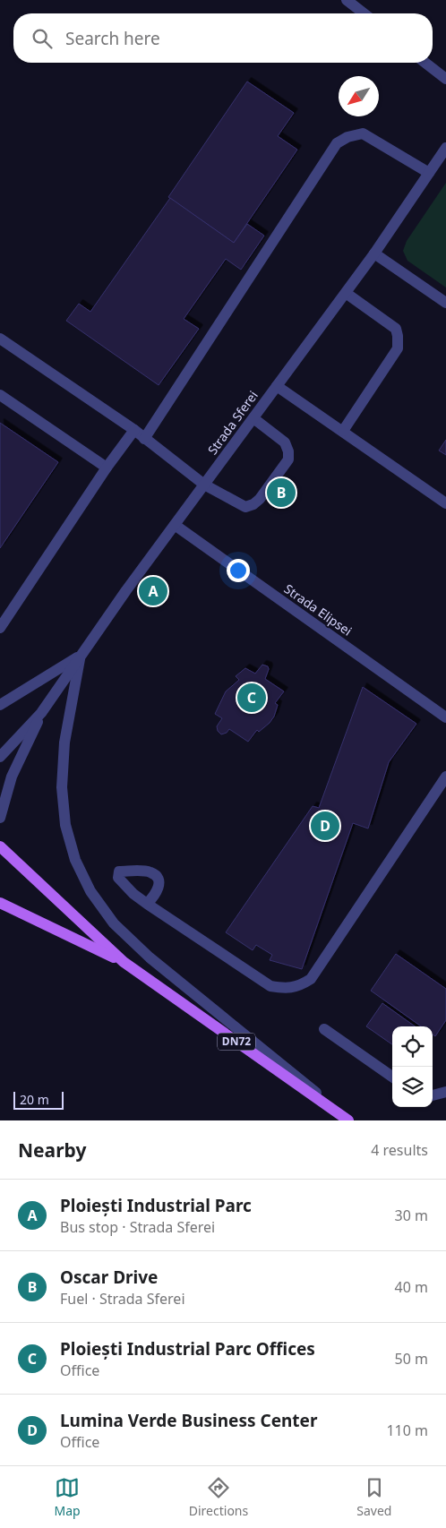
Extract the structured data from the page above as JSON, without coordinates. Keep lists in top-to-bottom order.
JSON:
{
  "streets": {
    "main road": ["DN72"],
    "street": ["Strada Sferei", "Strada Elipsei"]
  },
  "crossings": [
    ["Strada Sferei", "Strada Elipsei"]
  ],
  "scale_bar": "20 m",
  "north": "bottom left",
  "page": {
    "search": "Search here",
    "pins": [
      "B",
      "A",
      "C",
      "D"
    ],
    "scale": "20 m",
    "heading": ["Nearby", "4 results"],
    "list": [
      {
        "mark": "A",
        "name": "Ploiești Industrial Parc",
        "note": "Bus stop · Strada Sferei",
        "value": "30 m"
      },
      {
        "mark": "B",
        "name": "Oscar Drive",
        "note": "Fuel · Strada Sferei",
        "value": "40 m"
      },
      {
        "mark": "C",
        "name": "Ploiești Industrial Parc Offices",
        "note": "Office",
        "value": "50 m"
      },
      {
        "mark": "D",
        "name": "Lumina Verde Business Center",
        "note": "Office",
        "value": "110 m"
      }
    ],
    "nav": ["Map", "Directions", "Saved"]
  }
}
